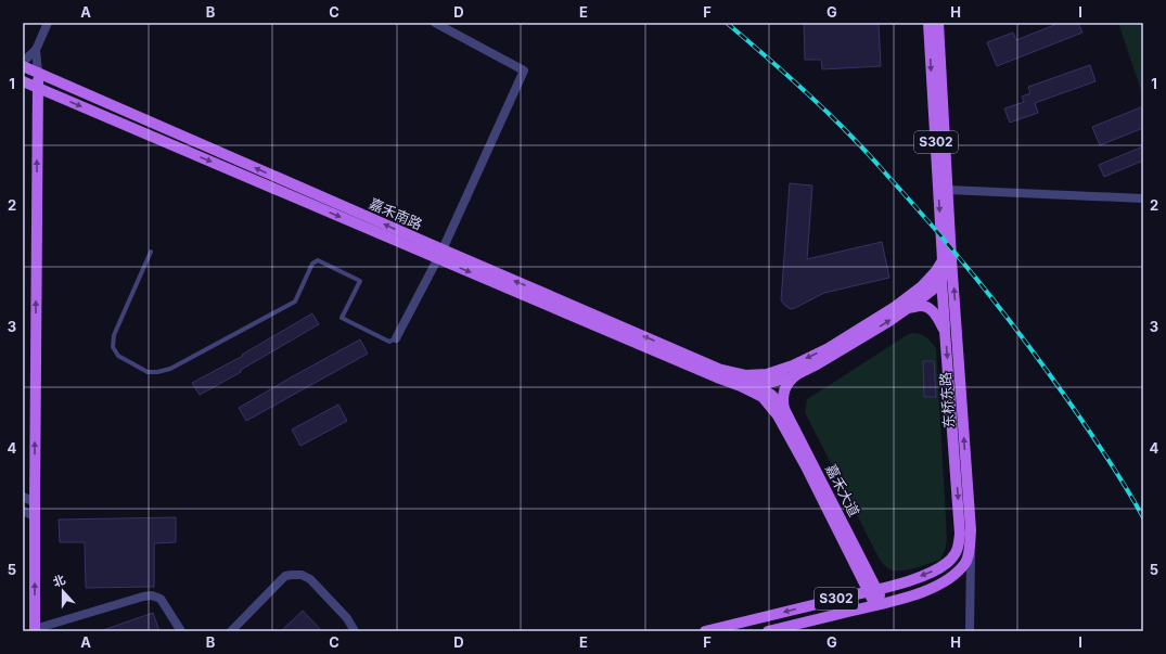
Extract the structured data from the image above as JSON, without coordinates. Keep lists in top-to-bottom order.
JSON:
{
  "streets": {
    "main road": [
      "S302",
      "嘉禾南路",
      "东桥东路",
      "嘉禾大道"
    ]
  },
  "crossings": [
    ["S302", "嘉禾大道"],
    ["嘉禾南路", "嘉禾大道"],
    ["东桥东路", "嘉禾大道"]
  ],
  "north": "top",
  "grid": {
    "columns": [
      "A",
      "B",
      "C",
      "D",
      "E",
      "F",
      "G",
      "H",
      "I"
    ],
    "rows": [
      "1",
      "2",
      "3",
      "4",
      "5"
    ]
  }
}
